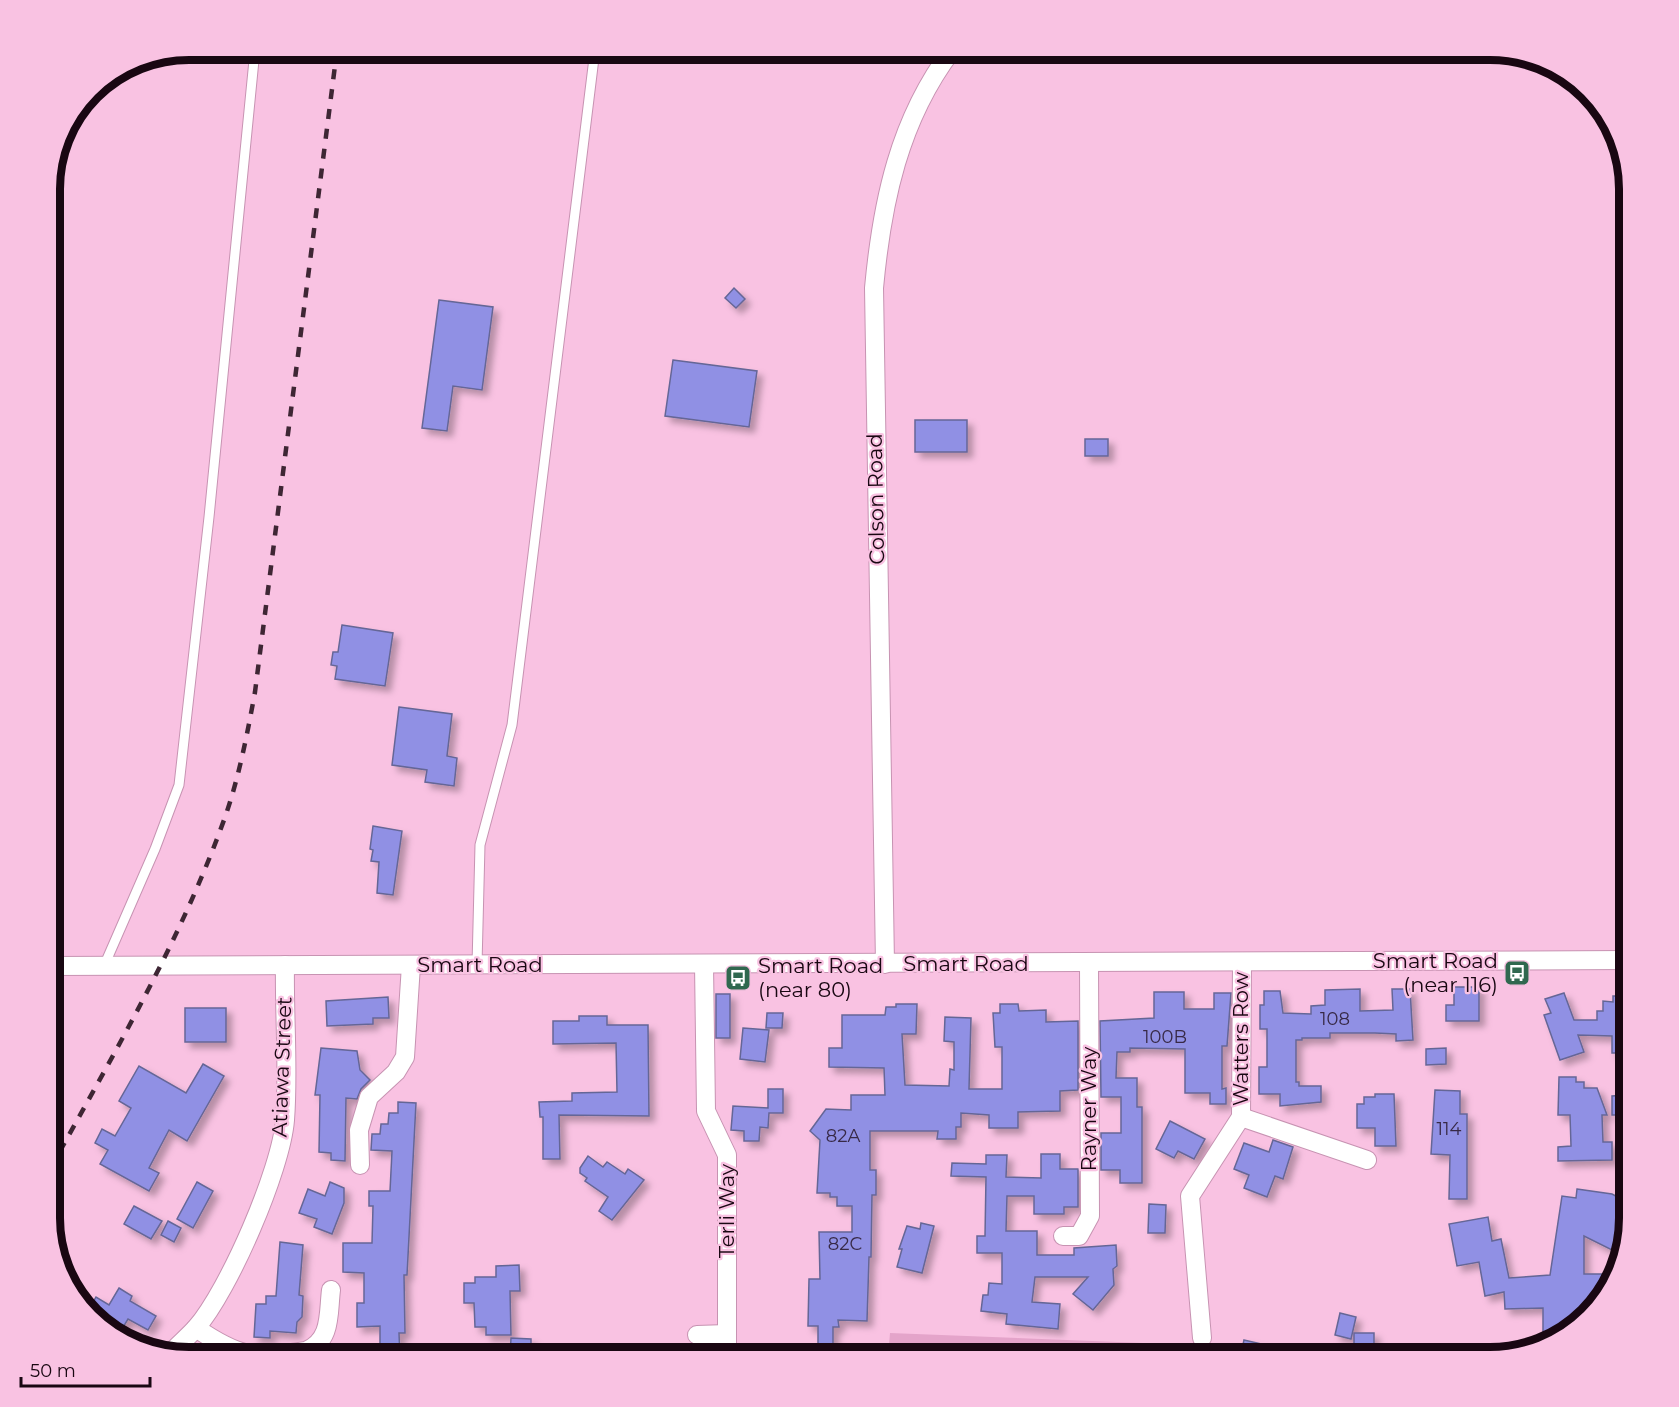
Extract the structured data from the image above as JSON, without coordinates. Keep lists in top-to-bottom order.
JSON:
{
  "streets": {
    "street": [
      "Colson Road",
      "Smart Road",
      "Watters Row",
      "Atiawa Street",
      "Rayner Way",
      "Terli Way"
    ]
  },
  "crossings": [
    ["Colson Road", "Smart Road"],
    ["Smart Road", "Watters Row"],
    ["Smart Road", "Atiawa Street"],
    ["Smart Road", "Rayner Way"],
    ["Smart Road", "Terli Way"]
  ],
  "places": {
    "bus stop": ["Smart Road (near 116)", "Smart Road (near 80)"]
  },
  "house_numbers": [
    "108",
    "100B",
    "114",
    "82A",
    "82C"
  ],
  "scale_bar": "50 m"
}
